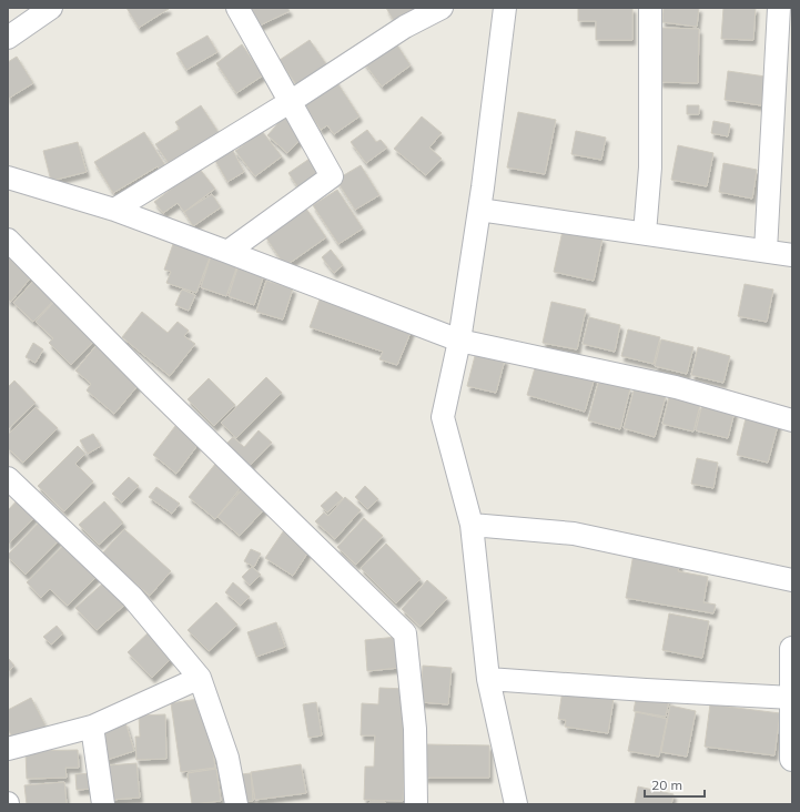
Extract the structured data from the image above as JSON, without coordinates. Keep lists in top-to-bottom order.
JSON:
{
  "scale_bar": "20 m"
}
